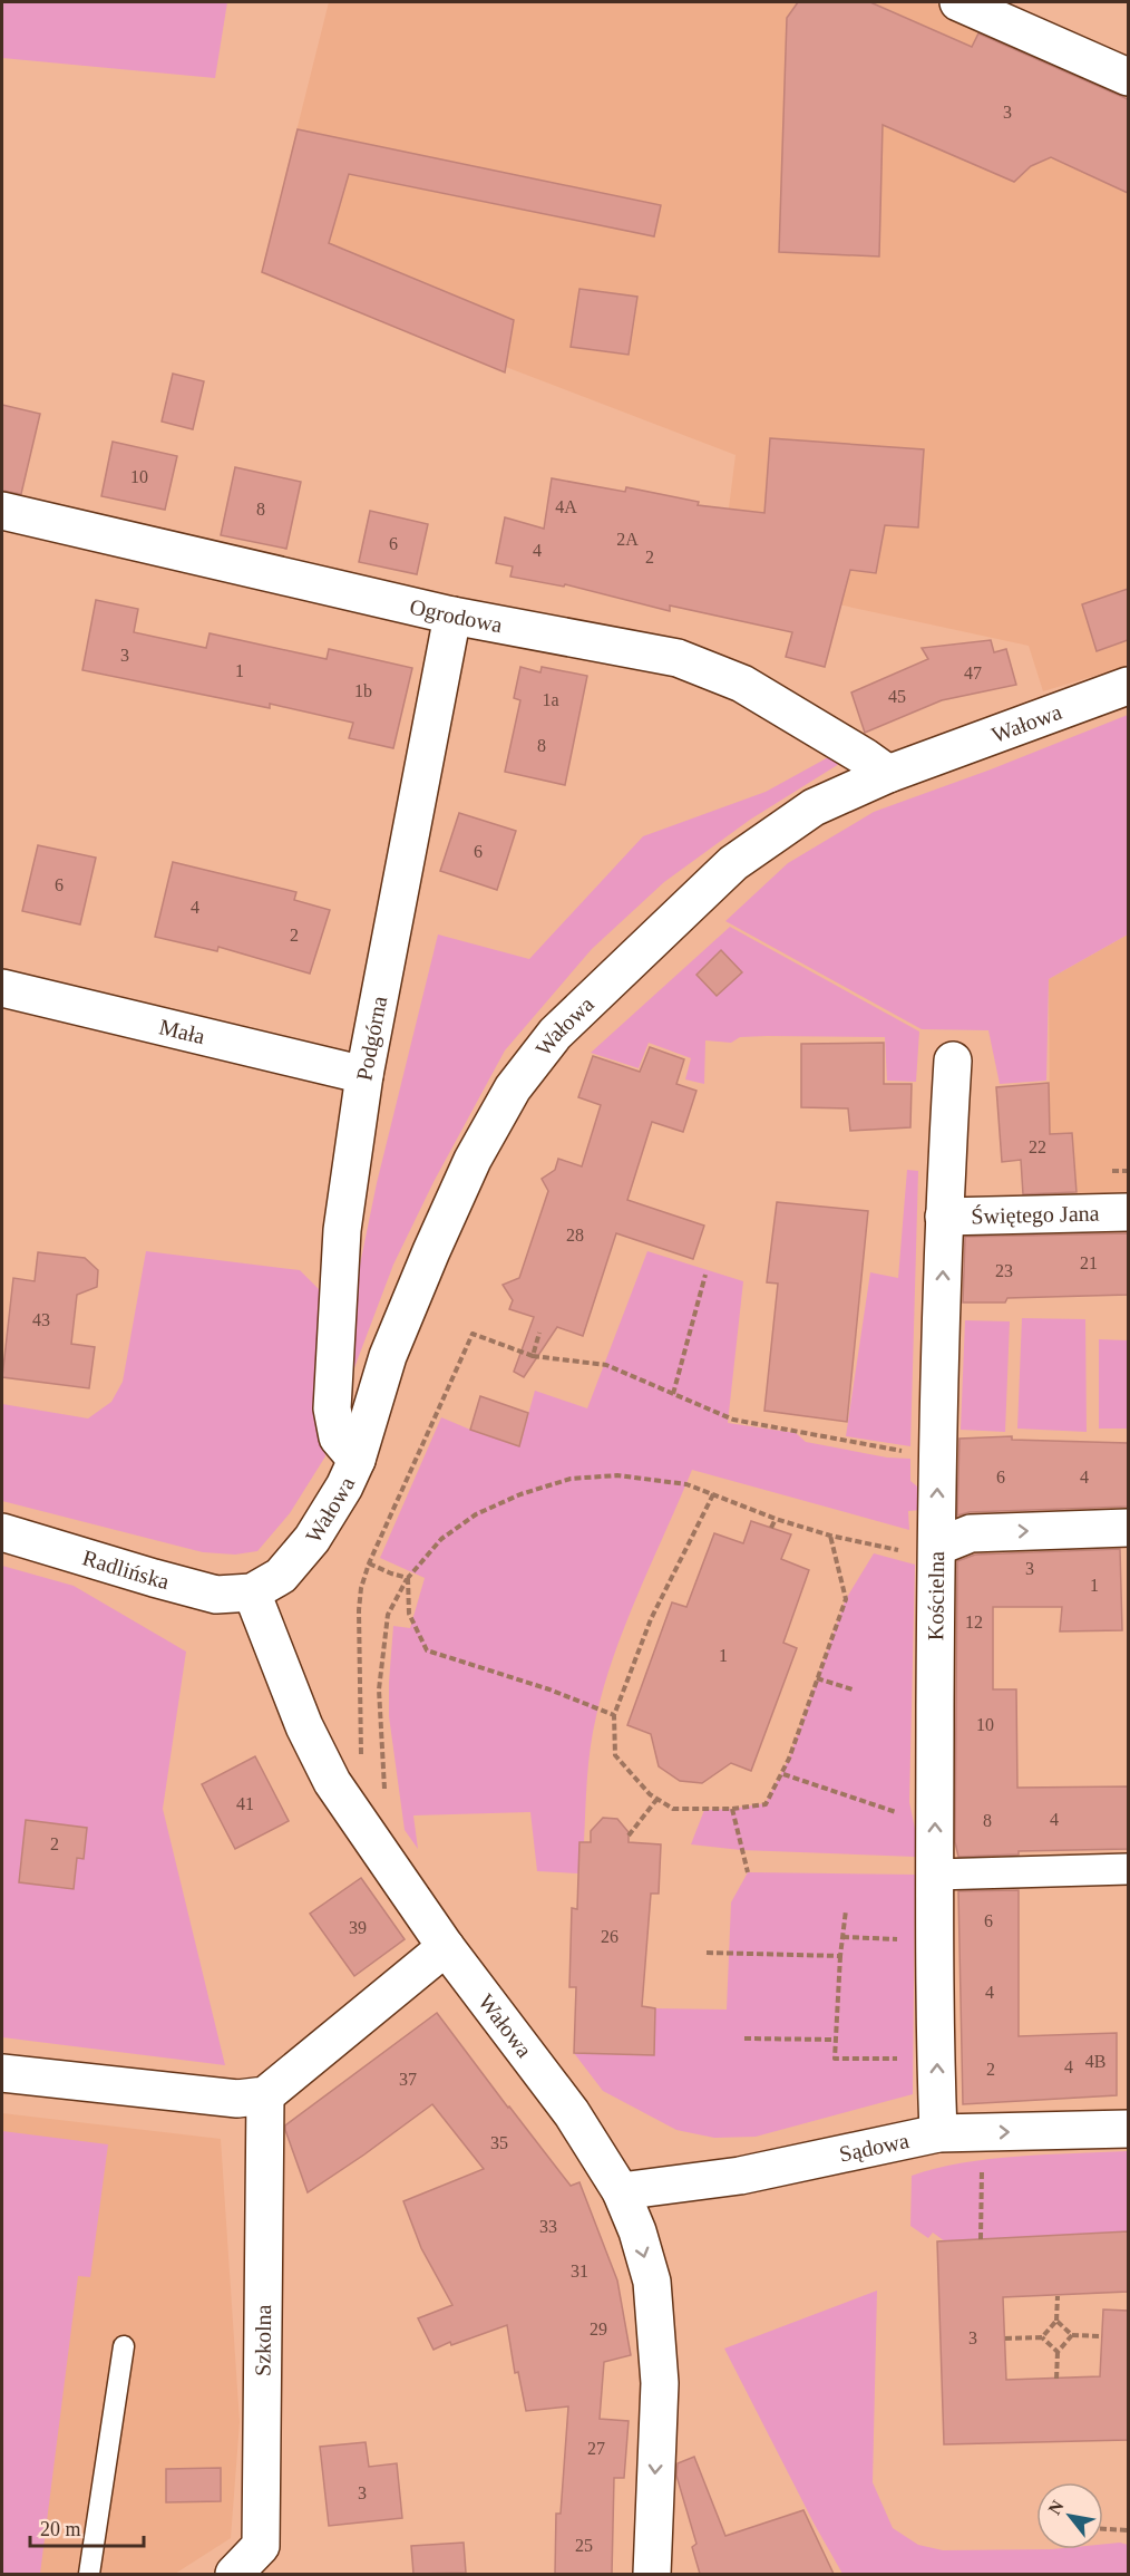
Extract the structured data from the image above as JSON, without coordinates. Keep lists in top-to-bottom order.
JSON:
{
  "streets": {
    "street": [
      "Ogrodowa",
      "Wałowa",
      "Mała",
      "Podgórna",
      "Świętego Jana",
      "Radlińska",
      "Kościelna",
      "Sądowa",
      "Szkolna"
    ]
  },
  "crossings": [
    ["Ogrodowa", "Wałowa"],
    ["Ogrodowa", "Podgórna"],
    ["Wałowa", "Podgórna"],
    ["Wałowa", "Radlińska"],
    ["Wałowa", "Sądowa"],
    ["Mała", "Podgórna"],
    ["Świętego Jana", "Kościelna"],
    ["Kościelna", "Sądowa"]
  ],
  "one_way": ["Kościelna"],
  "house_numbers": [
    "3",
    "10",
    "4A",
    "8",
    "2A",
    "6",
    "4",
    "2",
    "3",
    "1",
    "47",
    "1b",
    "45",
    "1a",
    "8",
    "6",
    "6",
    "4",
    "2",
    "22",
    "28",
    "21",
    "23",
    "43",
    "6",
    "4",
    "3",
    "1",
    "12",
    "1",
    "10",
    "41",
    "4",
    "8",
    "2",
    "6",
    "39",
    "26",
    "4",
    "4B",
    "4",
    "2",
    "37",
    "35",
    "33",
    "31",
    "29",
    "3",
    "27",
    "3",
    "25"
  ],
  "scale_bar": "20 m",
  "north": "top left"
}
